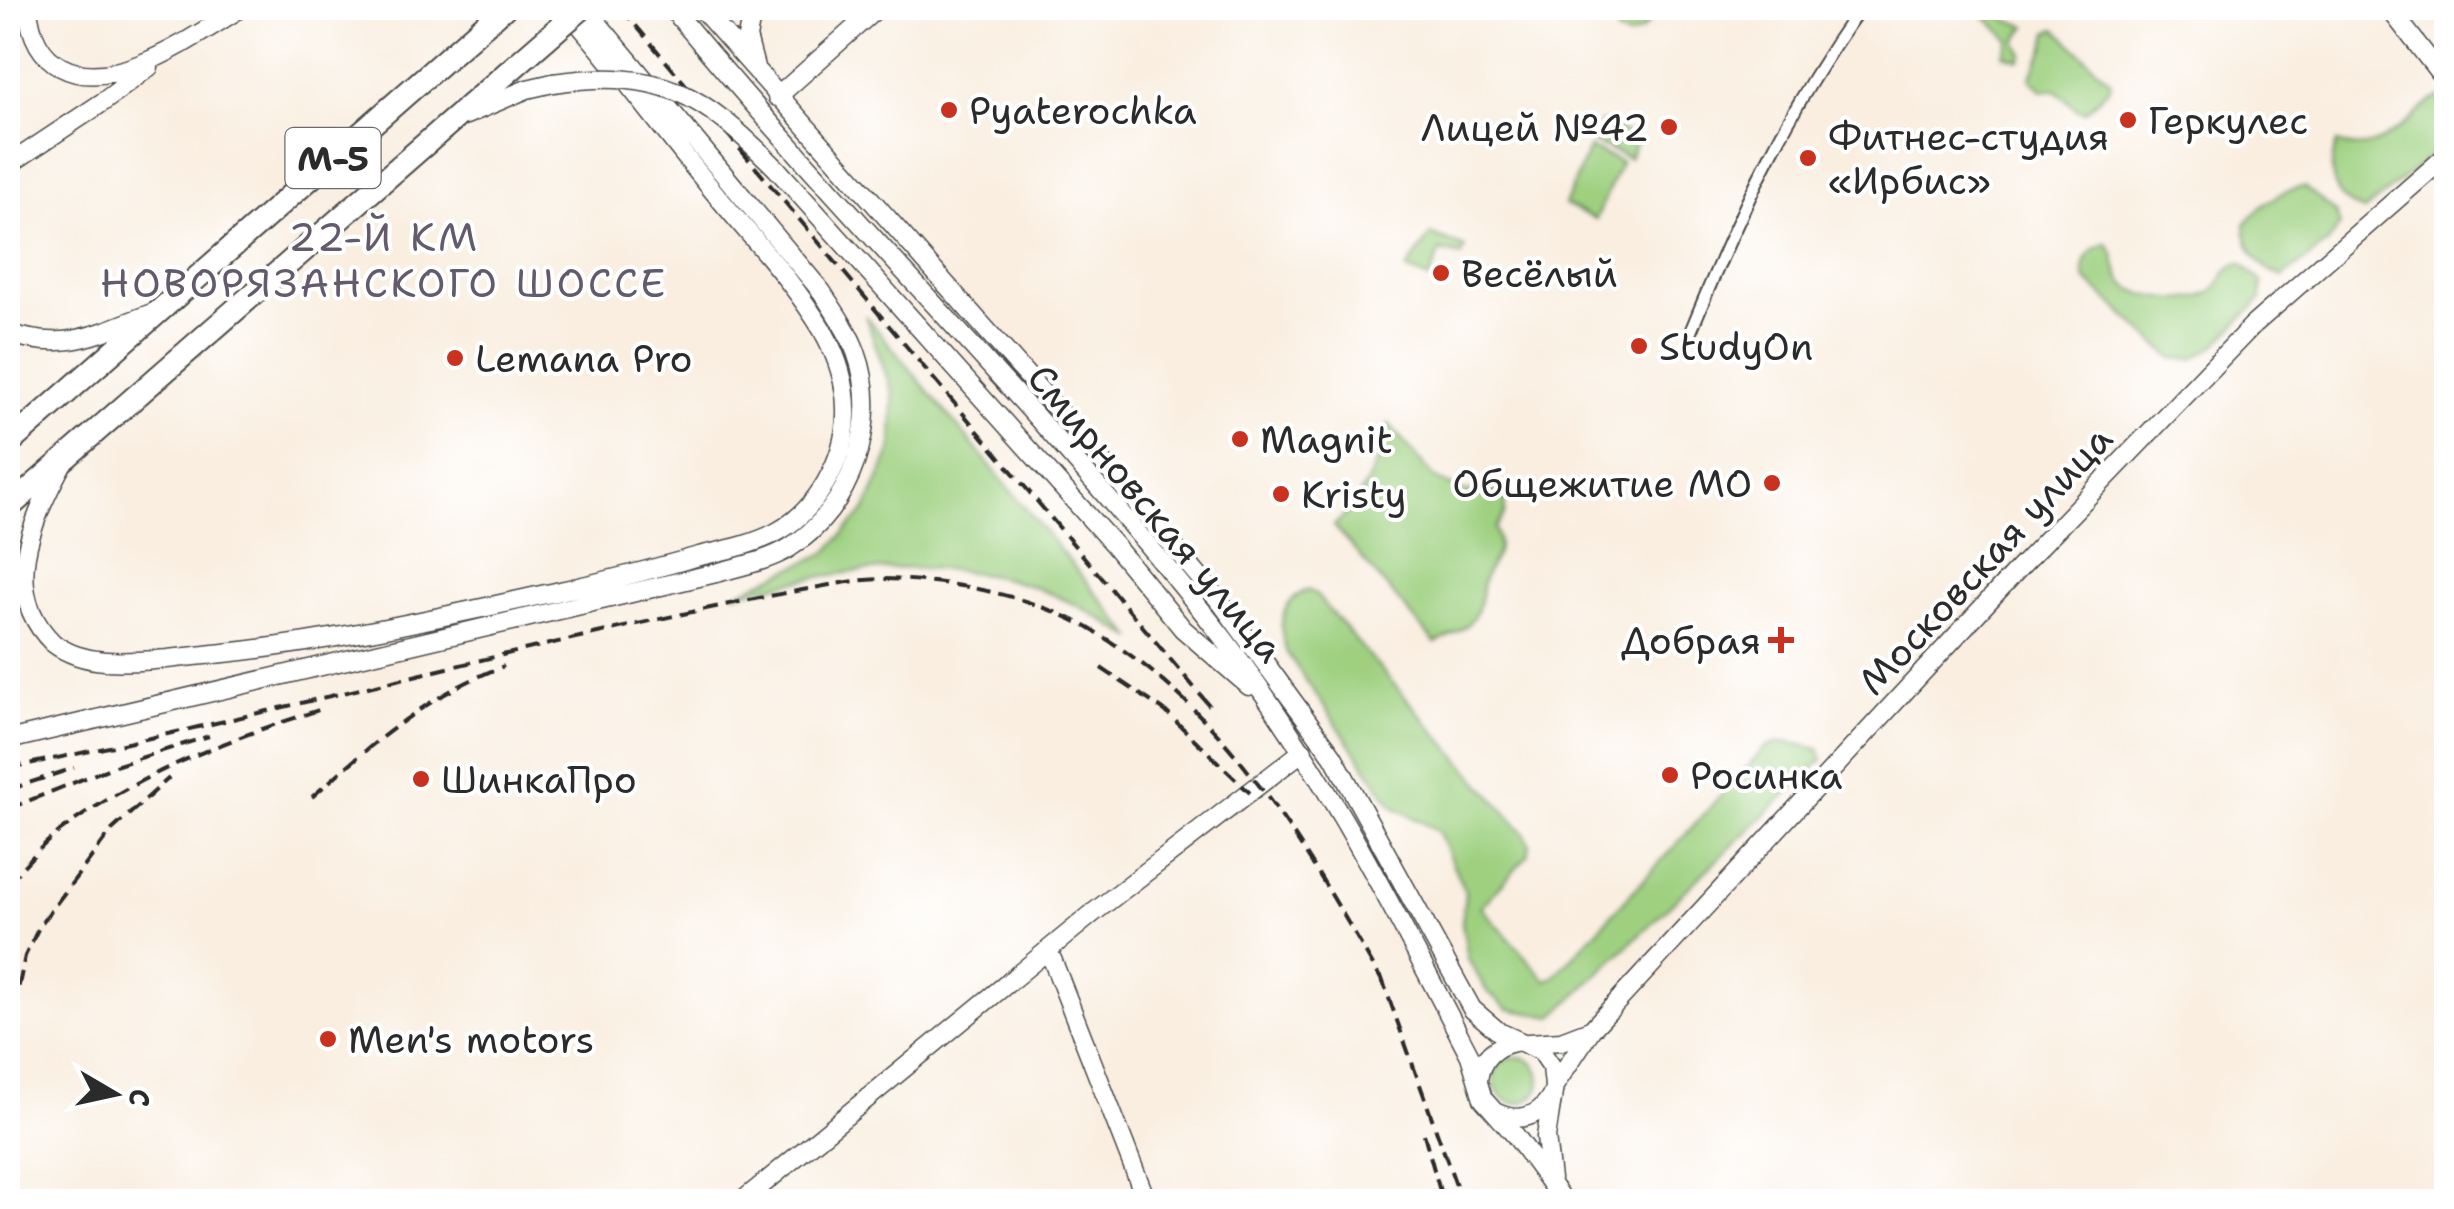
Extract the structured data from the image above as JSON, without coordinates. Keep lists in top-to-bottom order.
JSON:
{
  "streets": {
    "highway": ["М-5"],
    "main road": ["Смирновская улица", "Московская улица"]
  },
  "crossings": [
    ["М-5", "Смирновская улица"],
    ["Смирновская улица", "Московская улица"]
  ],
  "districts": ["22-Й КМ НОВОРЯЗАНСКОГО ШОССЕ"],
  "places": {
    "other": [
      "Pyaterochka",
      "Геркулес",
      "Лицей №42",
      "Фитнес-студия «Ирбис»",
      "Весёлый",
      "StudyOn",
      "Lemana Pro",
      "Magnit",
      "Общежитие МО",
      "Kristy",
      "Росинка",
      "ШинкаПро",
      "Men's motors"
    ],
    "health": ["Добрая"]
  },
  "north": "right"
}
